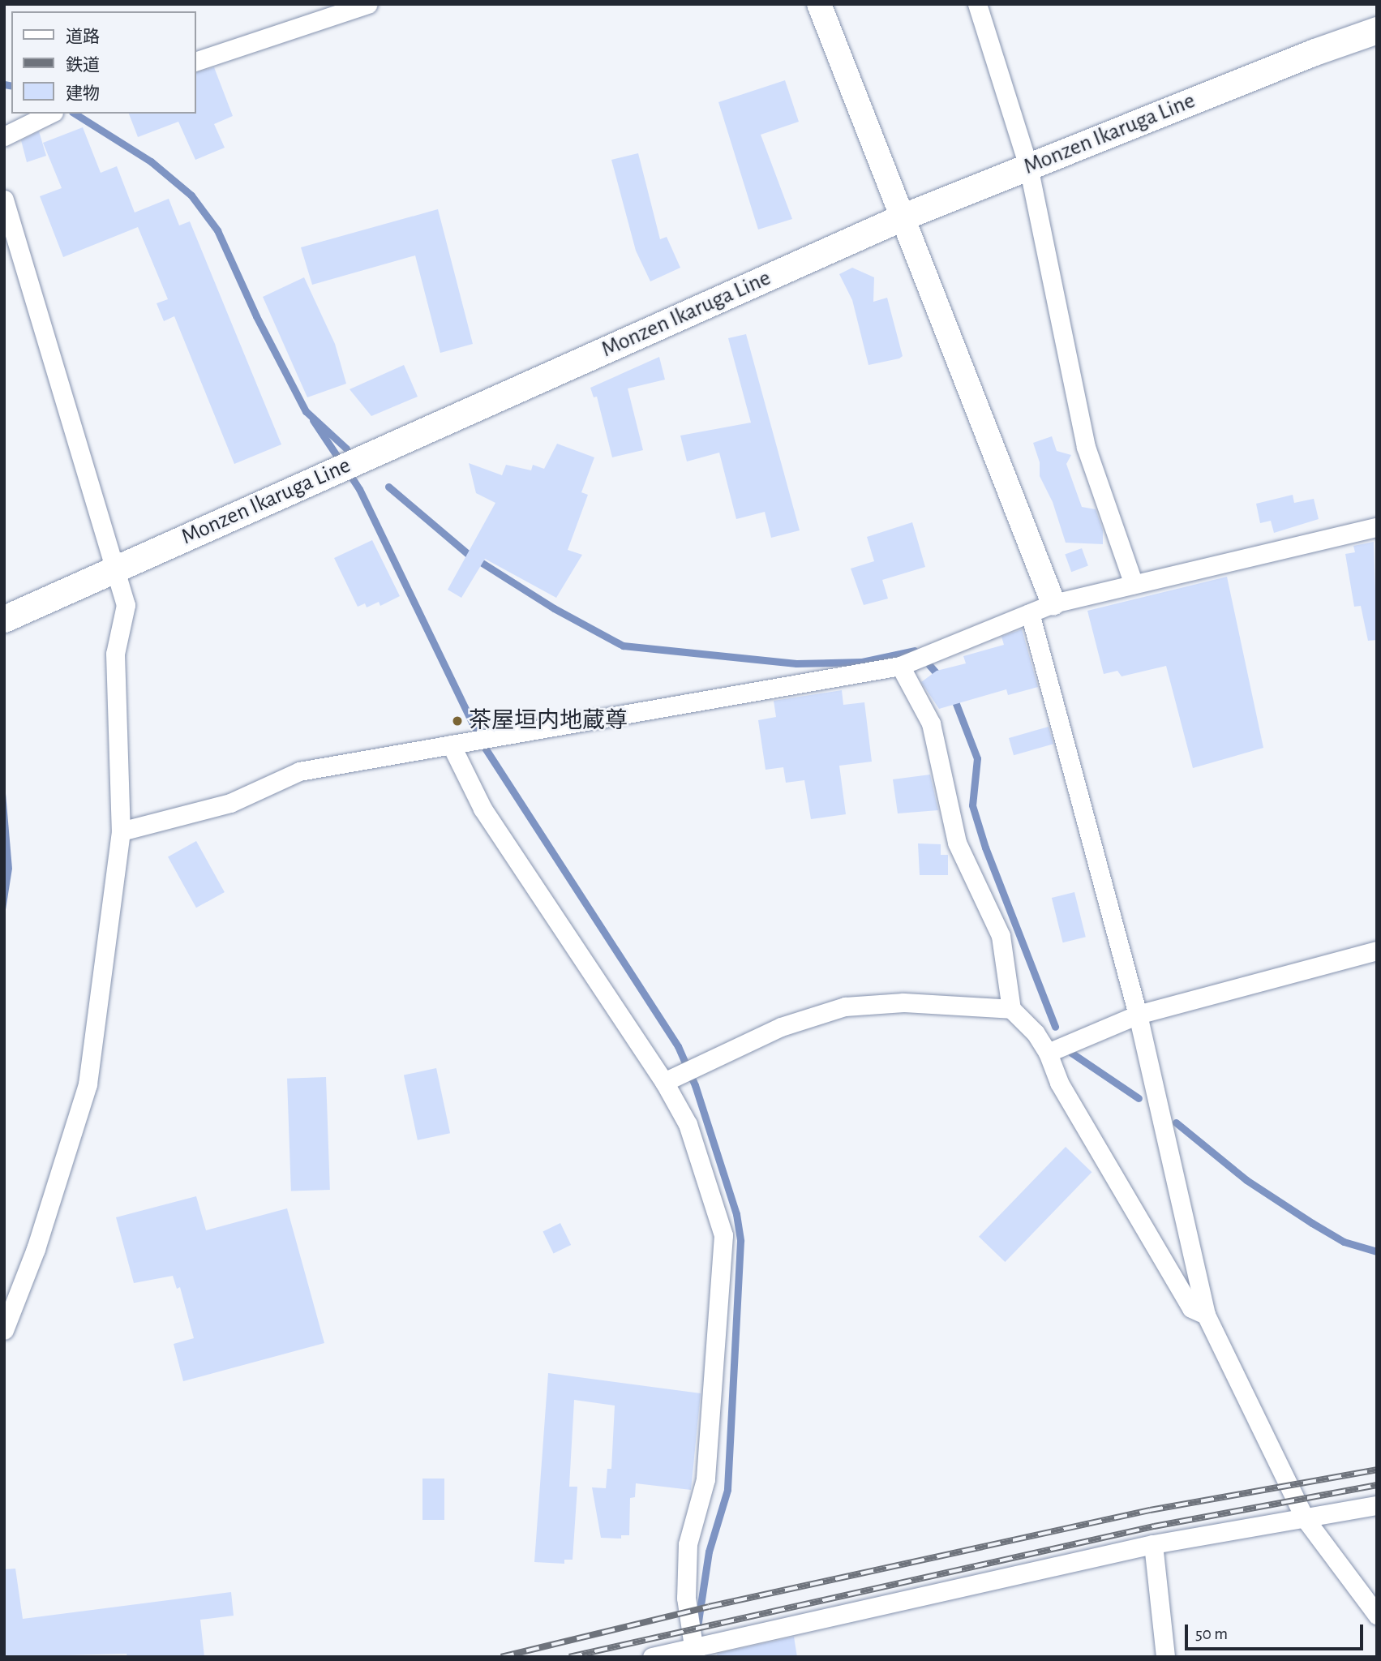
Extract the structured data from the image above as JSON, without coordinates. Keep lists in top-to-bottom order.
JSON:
{
  "streets": {
    "main road": ["Monzen Ikaruga Line"]
  },
  "places": ["茶屋垣内地蔵尊"],
  "legend": ["道路", "鉄道", "建物"],
  "scale_bar": "50 m"
}
